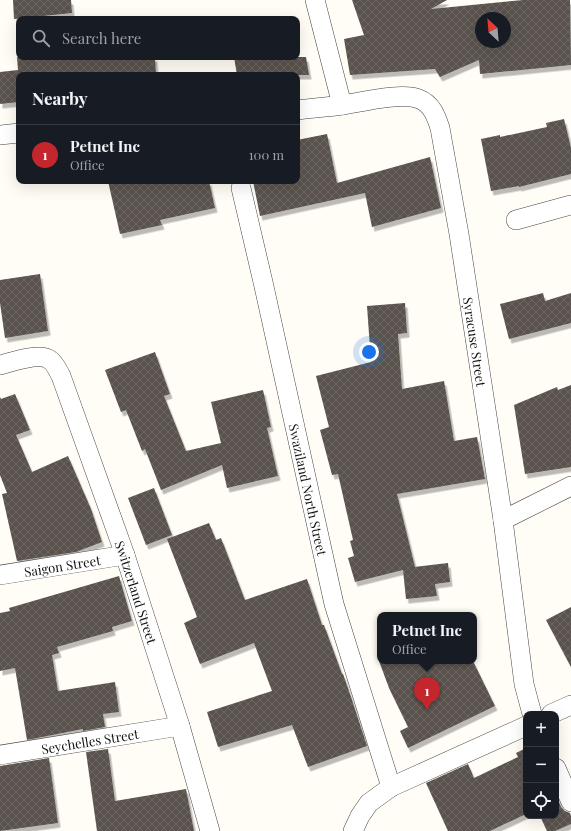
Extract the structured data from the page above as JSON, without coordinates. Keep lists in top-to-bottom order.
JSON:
{
  "streets": {
    "street": [
      "Syracuse Street",
      "Swaziland North Street",
      "Saigon Street",
      "Switzerland Street",
      "Seychelles Street"
    ]
  },
  "crossings": [
    ["Saigon Street", "Switzerland Street"],
    ["Switzerland Street", "Seychelles Street"]
  ],
  "north": "top left",
  "page": {
    "search": "Search here",
    "heading": "Nearby",
    "list": [
      {
        "mark": "1",
        "name": "Petnet Inc",
        "note": "Office",
        "value": "100 m"
      }
    ],
    "popup": ["Petnet Inc", "Office"],
    "pins": "1",
    "map_buttons": ["+", "−"]
  }
}
